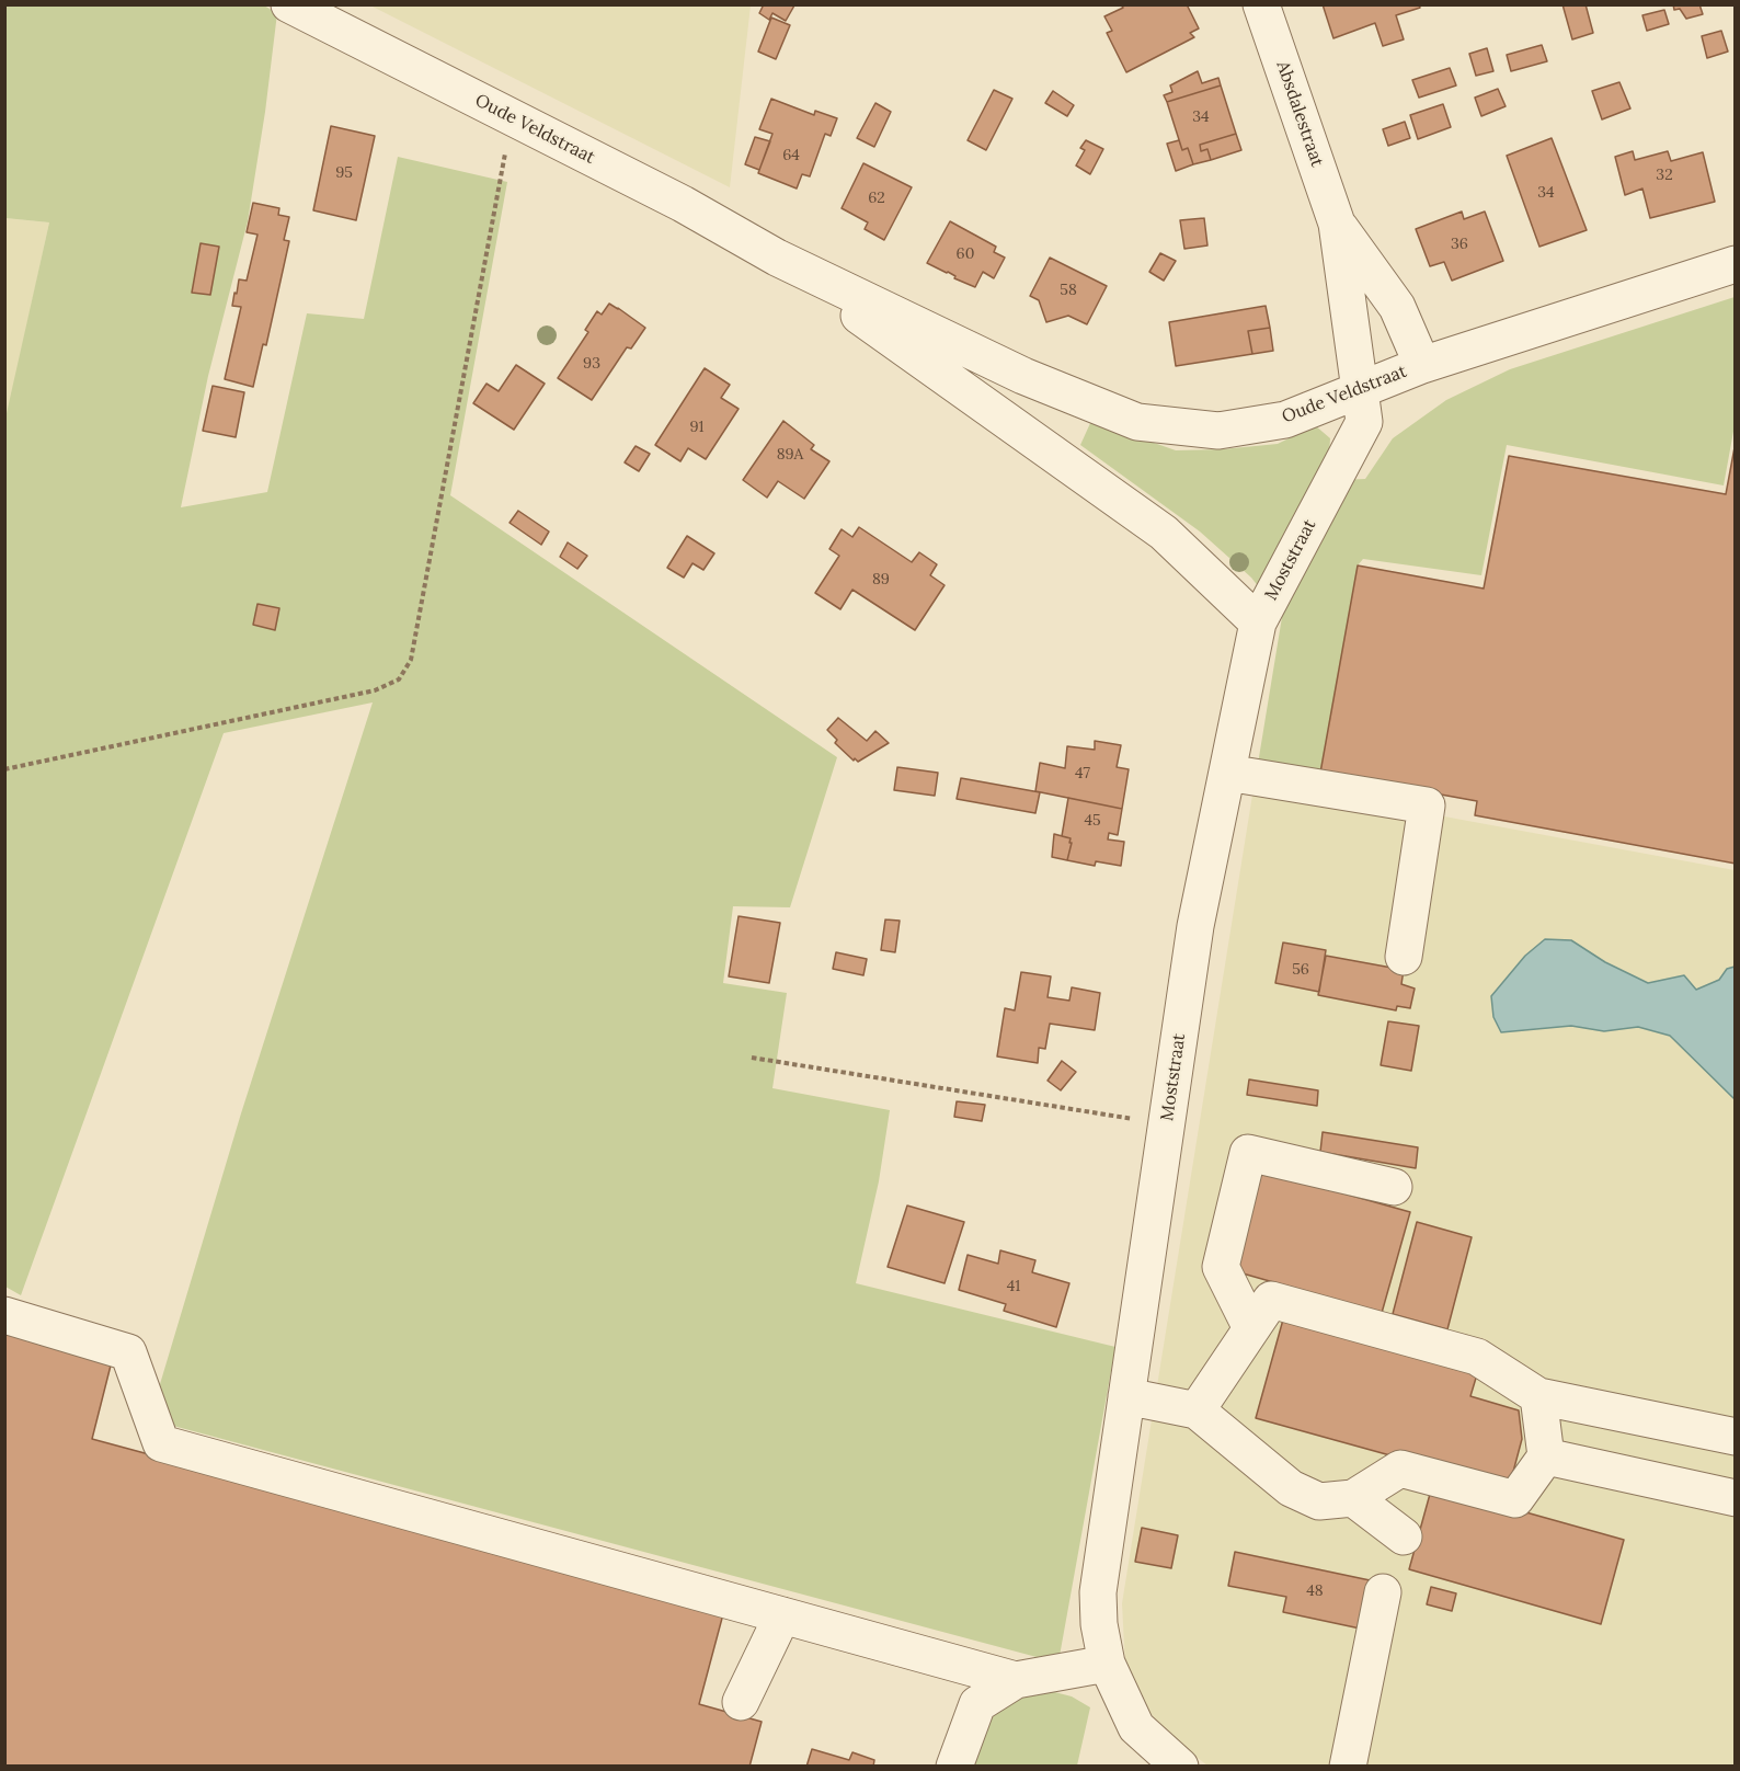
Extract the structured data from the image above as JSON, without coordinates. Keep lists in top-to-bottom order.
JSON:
{
  "streets": {
    "street": ["Absdalestraat", "Oude Veldstraat", "Moststraat"]
  },
  "crossings": [
    ["Absdalestraat", "Oude Veldstraat"],
    ["Absdalestraat", "Moststraat"],
    ["Oude Veldstraat", "Moststraat"]
  ],
  "house_numbers": [
    "34",
    "64",
    "95",
    "32",
    "34",
    "62",
    "36",
    "60",
    "58",
    "93",
    "91",
    "89A",
    "89",
    "47",
    "45",
    "56",
    "41",
    "48"
  ]
}
